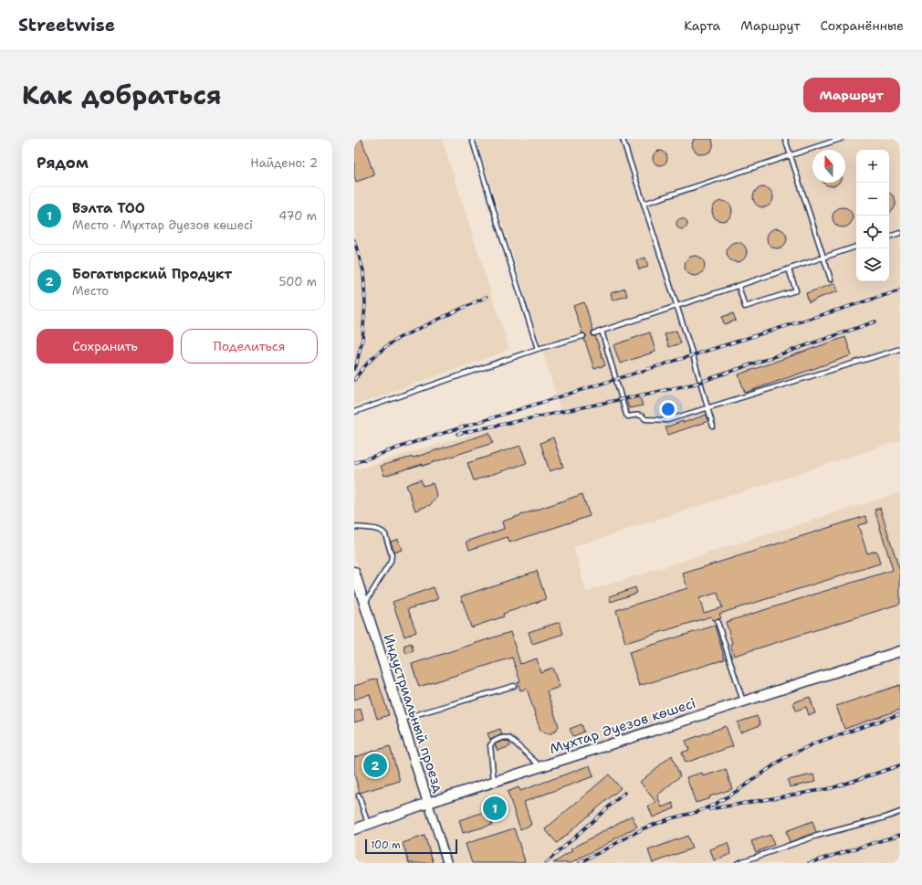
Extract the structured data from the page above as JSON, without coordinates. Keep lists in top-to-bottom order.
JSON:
{
  "streets": {
    "street": ["Индустриальный проезд", "Мұхтар Әуезов көшесі"]
  },
  "crossings": [
    ["Индустриальный проезд", "Мұхтар Әуезов көшесі"]
  ],
  "scale_bar": "100 m",
  "north": "top",
  "page": {
    "header": "Streetwise",
    "nav": ["Карта", "Маршрут", "Сохранённые"],
    "title": "Как добраться",
    "buttons": [
      "Маршрут",
      ["Сохранить", "Поделиться"]
    ],
    "heading": ["Рядом", "Найдено: 2"],
    "map_buttons": ["+", "−"],
    "list": [
      {
        "mark": "1",
        "name": "Вэлта ТОО",
        "note": "Место · Мұхтар Әуезов көшесі",
        "value": "470 m"
      },
      {
        "mark": "2",
        "name": "Богатырский Продукт",
        "note": "Место",
        "value": "500 m"
      }
    ],
    "pins": ["2", "1"],
    "scale": "100 m"
  }
}
